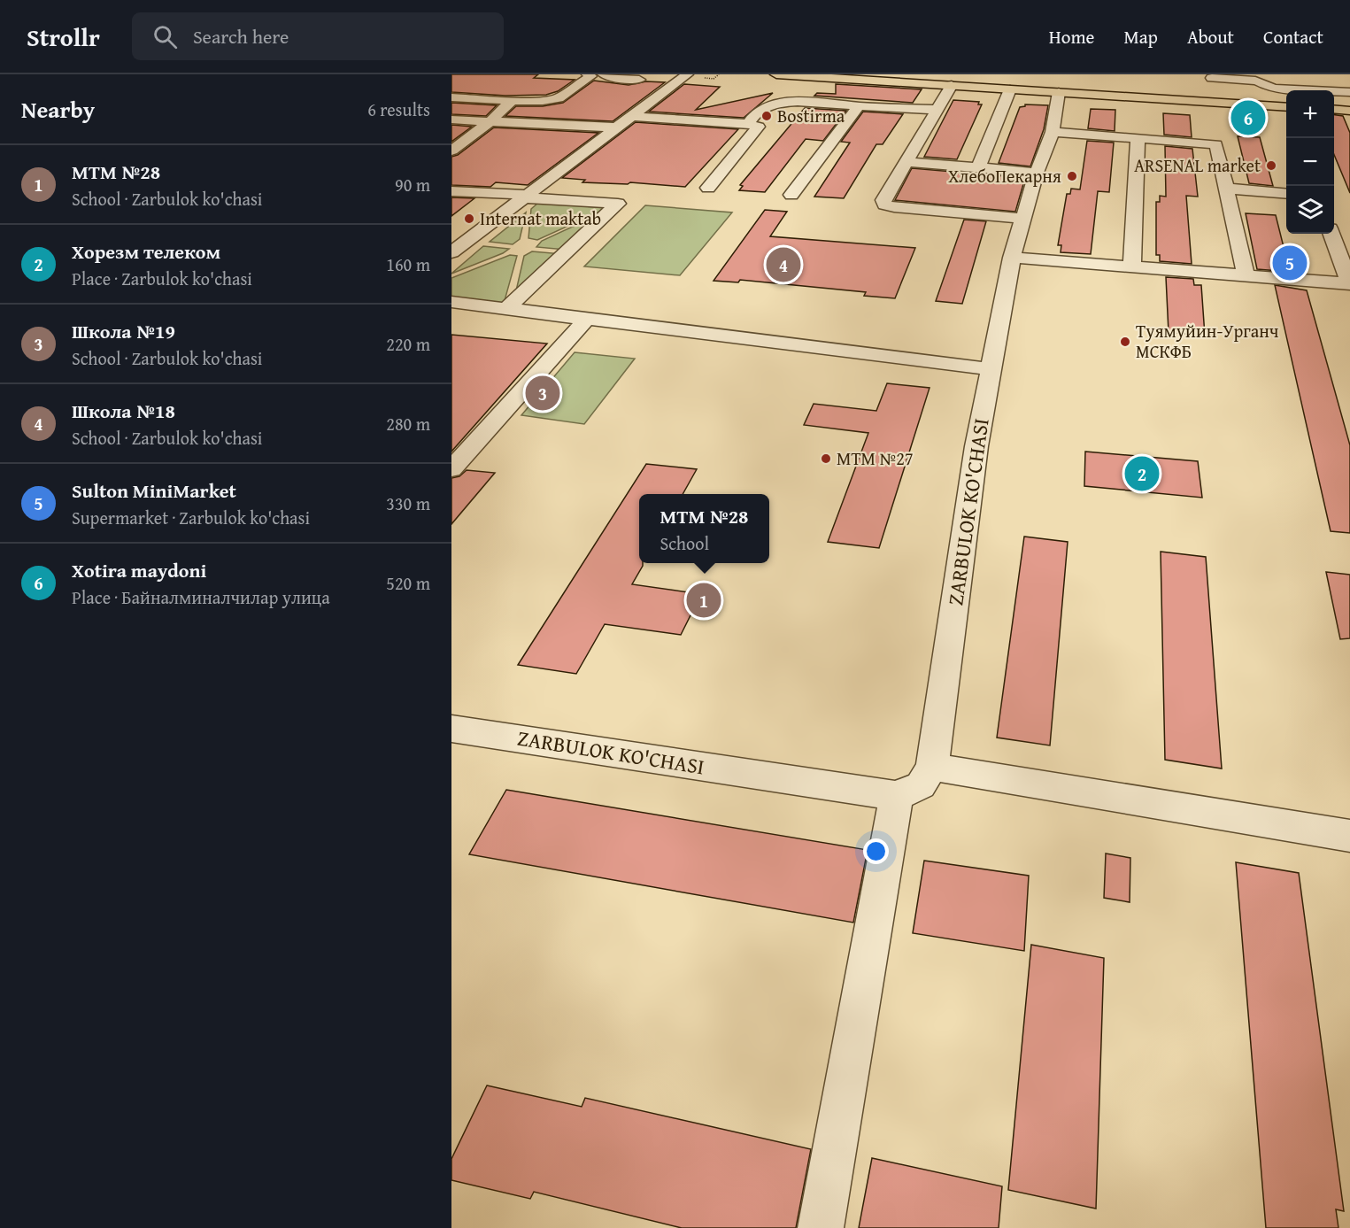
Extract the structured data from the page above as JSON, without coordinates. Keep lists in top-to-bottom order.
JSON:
{
  "streets": {
    "street": ["ZARBULOK KO'CHASI"]
  },
  "places": [
    "Bostirma",
    "ARSENAL market",
    "ХлебоПекарня",
    "Internat maktab",
    "Туямуйин-Урганч МСКФБ",
    "MTM №27"
  ],
  "page": {
    "header": "Strollr",
    "search": "Search here",
    "nav": [
      "Home",
      "Map",
      "About",
      "Contact"
    ],
    "heading": ["Nearby", "6 results"],
    "map_buttons": ["+", "−"],
    "pins": [
      "6",
      "5",
      "4",
      "3",
      "2",
      "1"
    ],
    "list": [
      {
        "mark": "1",
        "name": "MTM №28",
        "note": "School · Zarbulok ko'chasi",
        "value": "90 m"
      },
      {
        "mark": "2",
        "name": "Хорезм телеком",
        "note": "Place · Zarbulok ko'chasi",
        "value": "160 m"
      },
      {
        "mark": "3",
        "name": "Школа №19",
        "note": "School · Zarbulok ko'chasi",
        "value": "220 m"
      },
      {
        "mark": "4",
        "name": "Школа №18",
        "note": "School · Zarbulok ko'chasi",
        "value": "280 m"
      },
      {
        "mark": "5",
        "name": "Sulton MiniMarket",
        "note": "Supermarket · Zarbulok ko'chasi",
        "value": "330 m"
      },
      {
        "mark": "6",
        "name": "Xotira maydoni",
        "note": "Place · Байналминалчилар улица",
        "value": "520 m"
      }
    ],
    "popup": ["MTM №28", "School"]
  }
}
